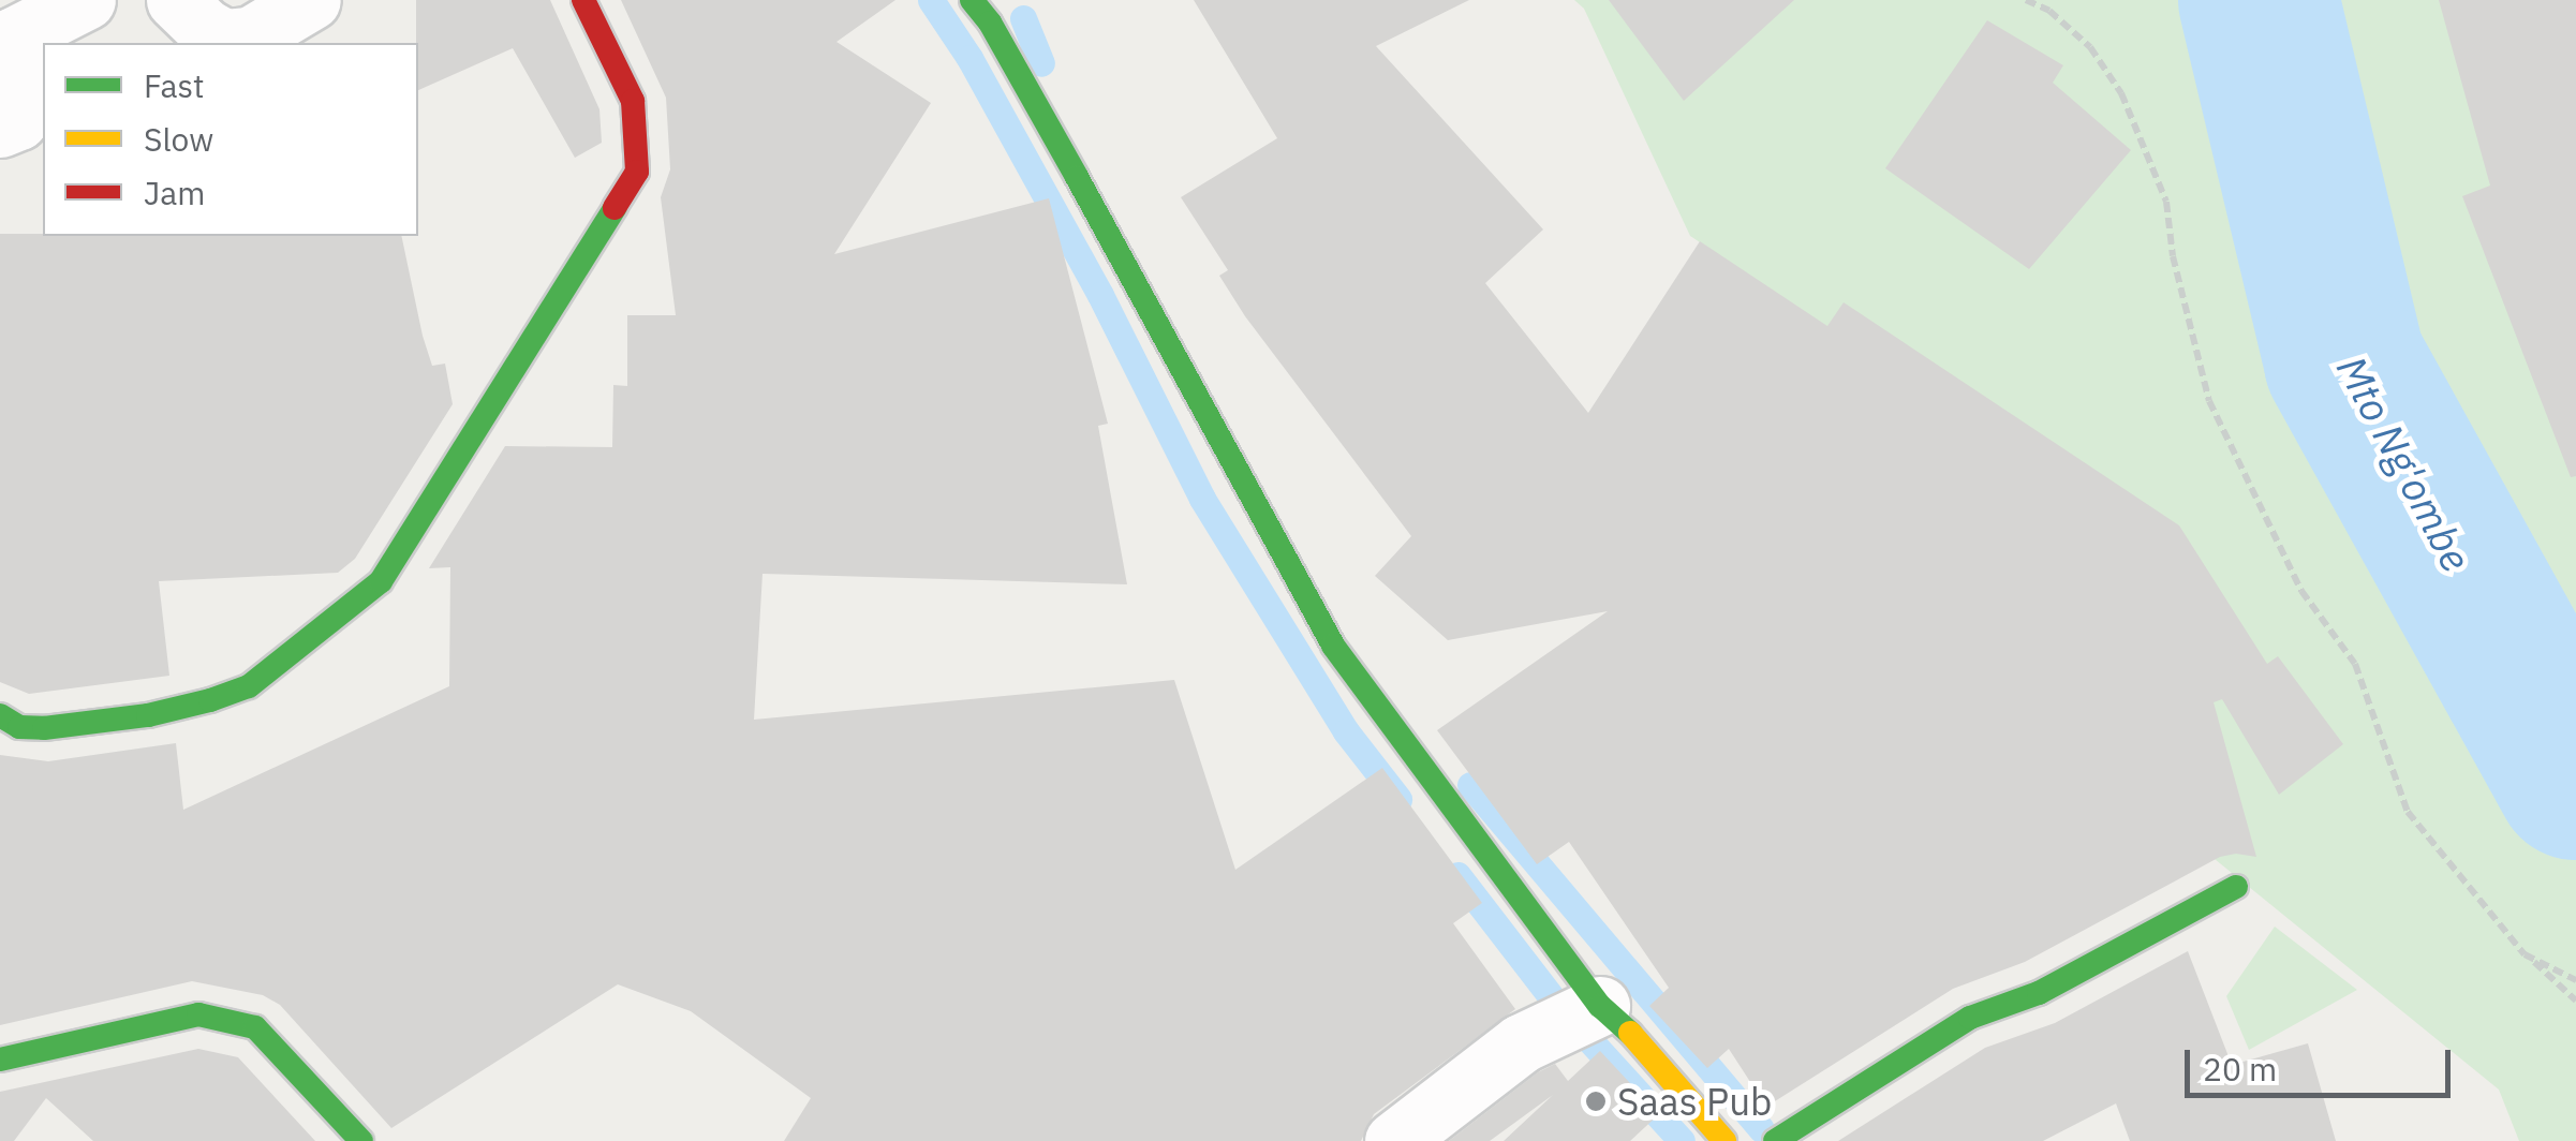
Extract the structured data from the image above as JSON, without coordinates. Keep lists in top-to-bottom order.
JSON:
{
  "water": ["Mto Ng'ombe"],
  "places": ["Saas Pub"],
  "legend": ["Fast", "Slow", "Jam"],
  "scale_bar": "20 m"
}
